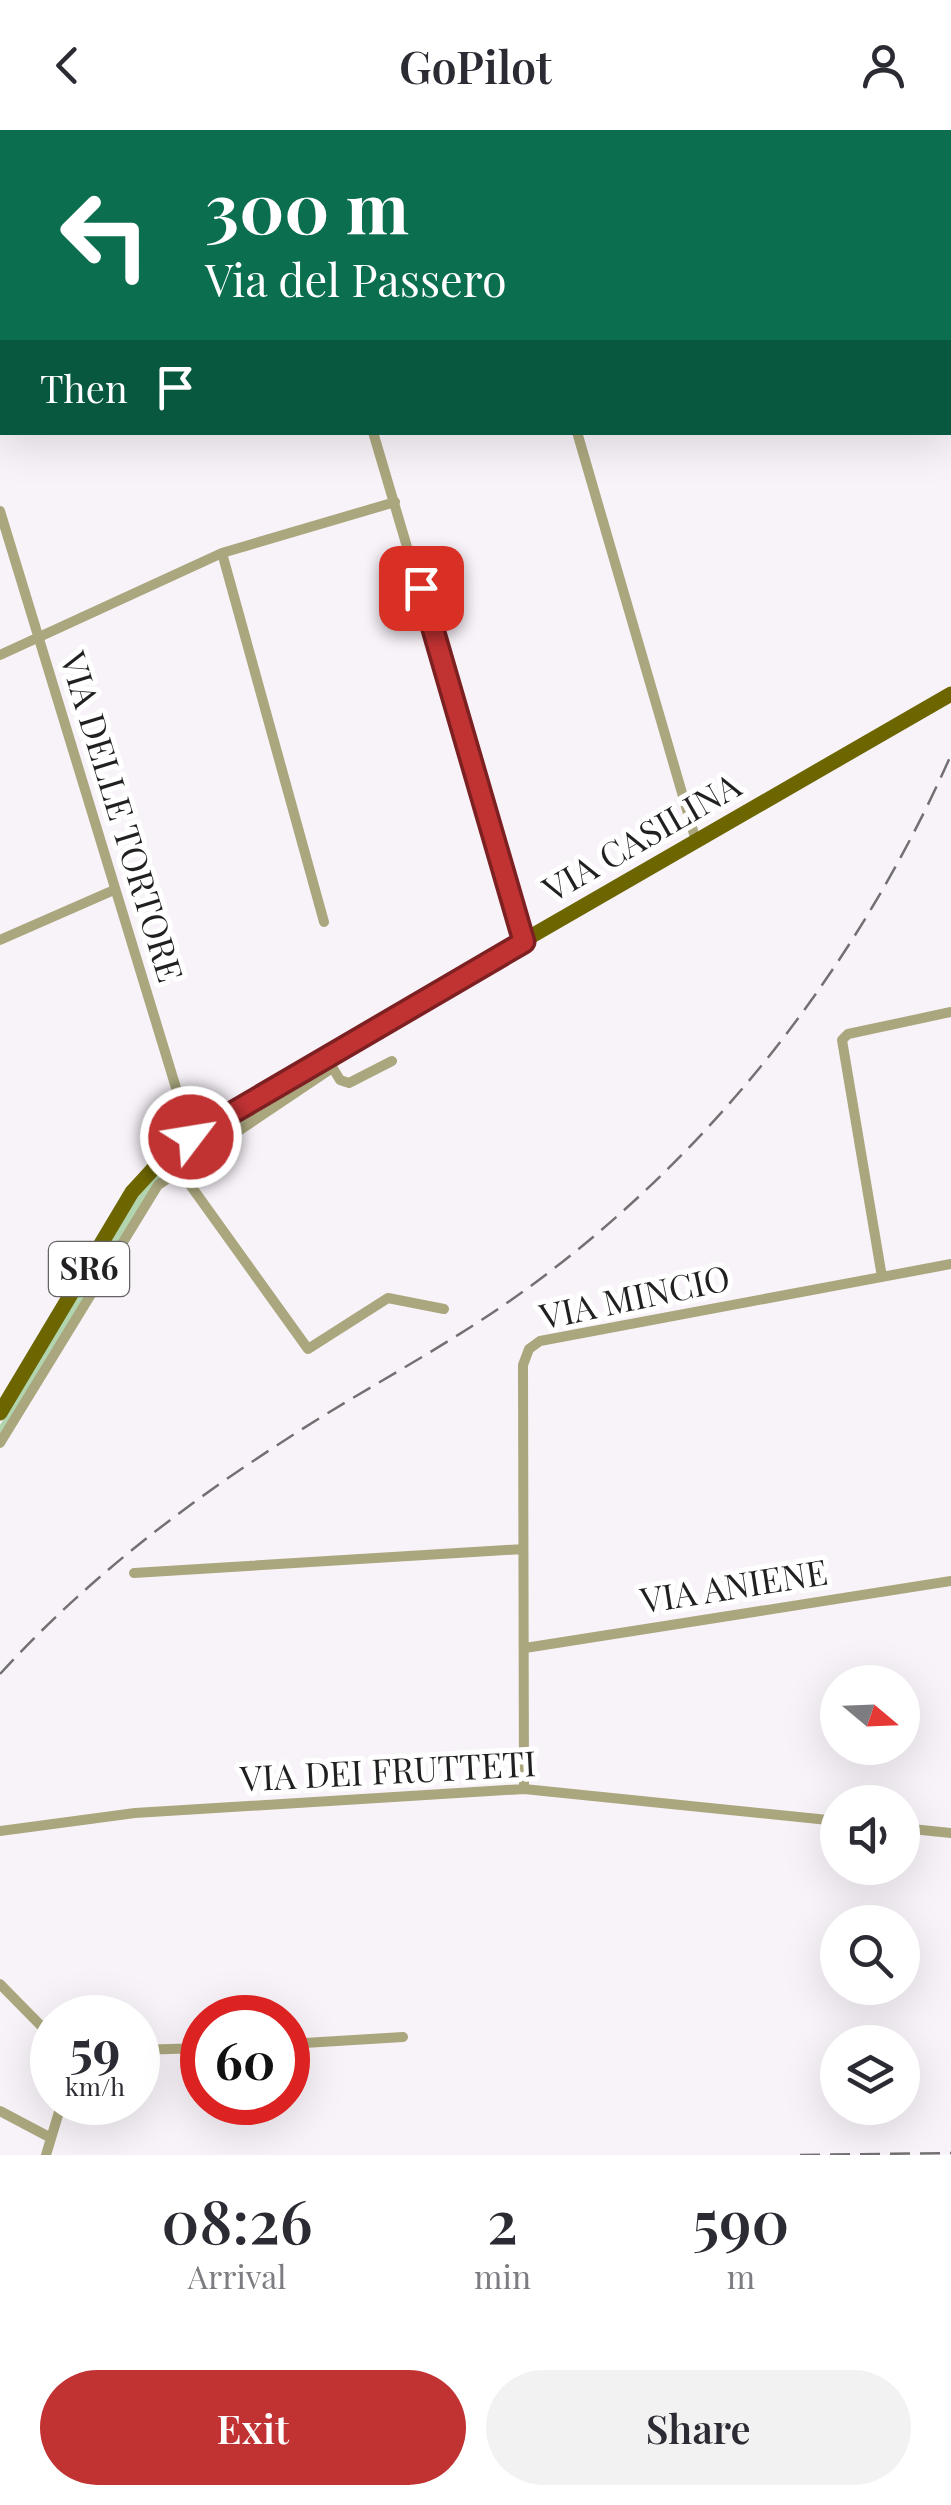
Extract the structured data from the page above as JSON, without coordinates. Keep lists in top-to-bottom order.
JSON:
{
  "streets": {
    "main road": ["VIA CASILINA", "SR6"],
    "street": [
      "VIA DELLE TORTORE",
      "VIA MINCIO",
      "VIA ANIENE",
      "VIA DEI FRUTTETI"
    ]
  },
  "crossings": [
    ["VIA DELLE TORTORE", "VIA CASILINA"],
    ["VIA MINCIO", "VIA ANIENE"],
    ["VIA MINCIO", "VIA DEI FRUTTETI"]
  ],
  "north": "right",
  "page": {
    "header": "GoPilot",
    "turn": ["300 m", "Via del Passero"],
    "then": "Then",
    "speed": "59 km/h",
    "limit": "60",
    "eta": [
      "08:26",
      "Arrival",
      "2",
      "min",
      "590",
      "m"
    ],
    "buttons": ["Exit", "Share"]
  }
}
